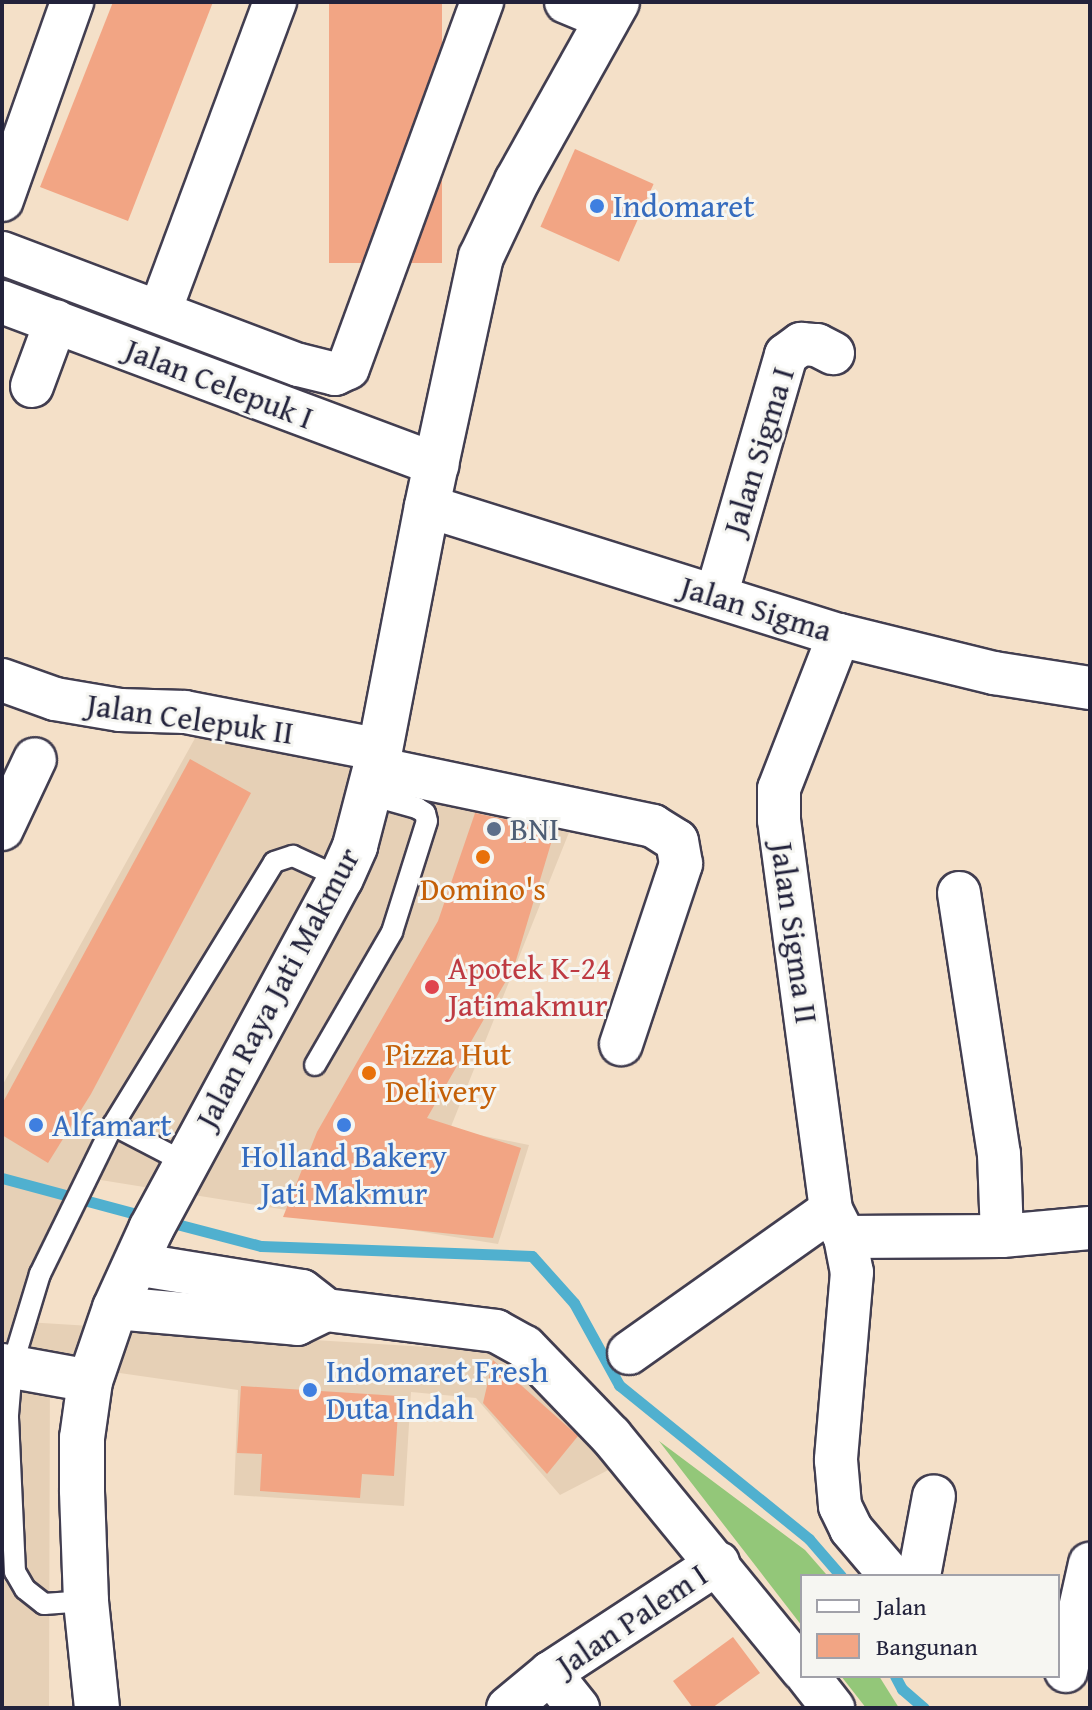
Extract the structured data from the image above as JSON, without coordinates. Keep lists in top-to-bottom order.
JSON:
{
  "streets": {
    "main road": ["Jalan Raya Jati Makmur"],
    "street": [
      "Jalan Celepuk I",
      "Jalan Sigma I",
      "Jalan Sigma",
      "Jalan Celepuk II",
      "Jalan Sigma II",
      "Jalan Palem I"
    ]
  },
  "crossings": [
    ["Jalan Celepuk I", "Jalan Raya Jati Makmur"],
    ["Jalan Sigma I", "Jalan Sigma"],
    ["Jalan Sigma", "Jalan Sigma II"],
    ["Jalan Sigma", "Jalan Raya Jati Makmur"],
    ["Jalan Celepuk II", "Jalan Raya Jati Makmur"]
  ],
  "places": [
    "Indomaret",
    "BNI",
    "Domino's",
    "Apotek K-24 Jatimakmur",
    "Pizza Hut Delivery",
    "Alfamart",
    "Holland Bakery Jati Makmur",
    "Indomaret Fresh Duta Indah"
  ],
  "legend": ["Jalan", "Bangunan"]
}
